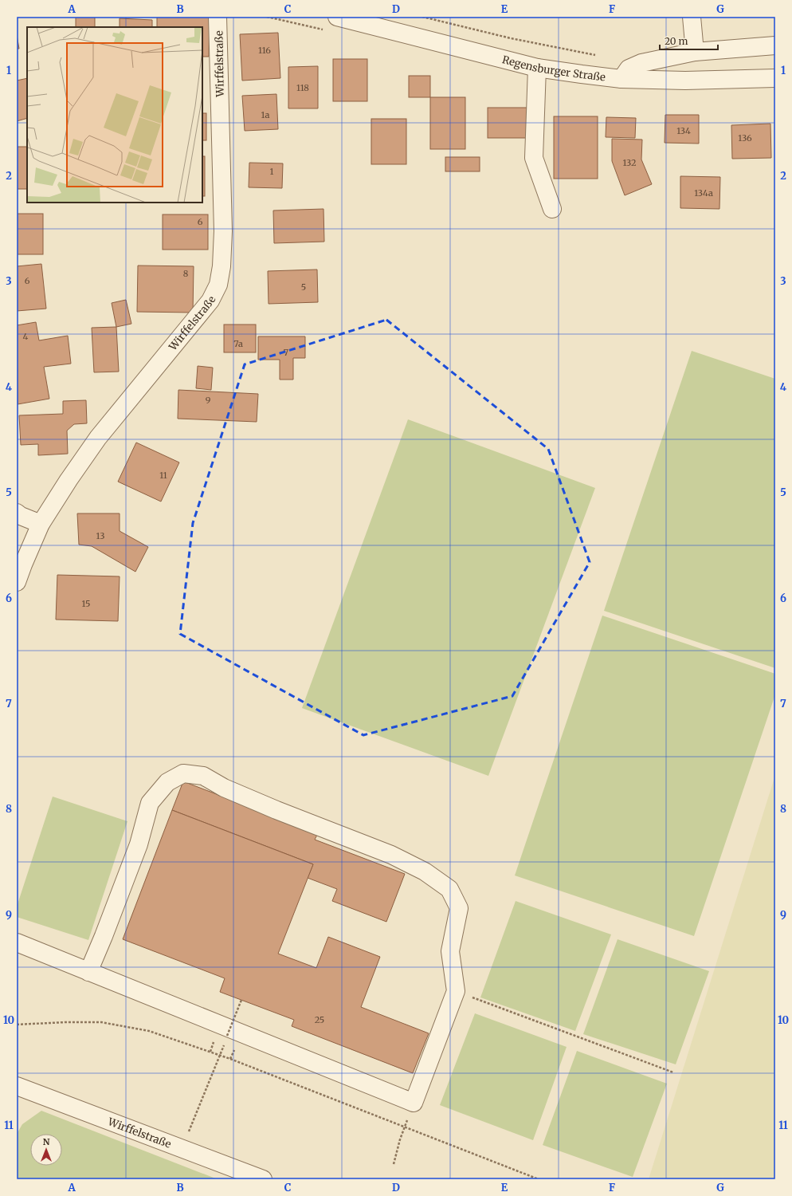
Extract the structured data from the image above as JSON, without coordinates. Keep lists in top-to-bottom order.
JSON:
{
  "streets": {
    "street": ["Wirffelstraße", "Regensburger Straße"]
  },
  "house_numbers": [
    "116",
    "118",
    "1a",
    "134",
    "136",
    "132",
    "1",
    "134a",
    "6",
    "8",
    "6",
    "5",
    "4",
    "7a",
    "7",
    "9",
    "11",
    "13",
    "15",
    "25"
  ],
  "scale_bar": "20 m",
  "north": "top",
  "grid": {
    "columns": [
      "A",
      "B",
      "C",
      "D",
      "E",
      "F",
      "G"
    ],
    "rows": [
      "1",
      "2",
      "3",
      "4",
      "5",
      "6",
      "7",
      "8",
      "9",
      "10",
      "11"
    ]
  }
}
